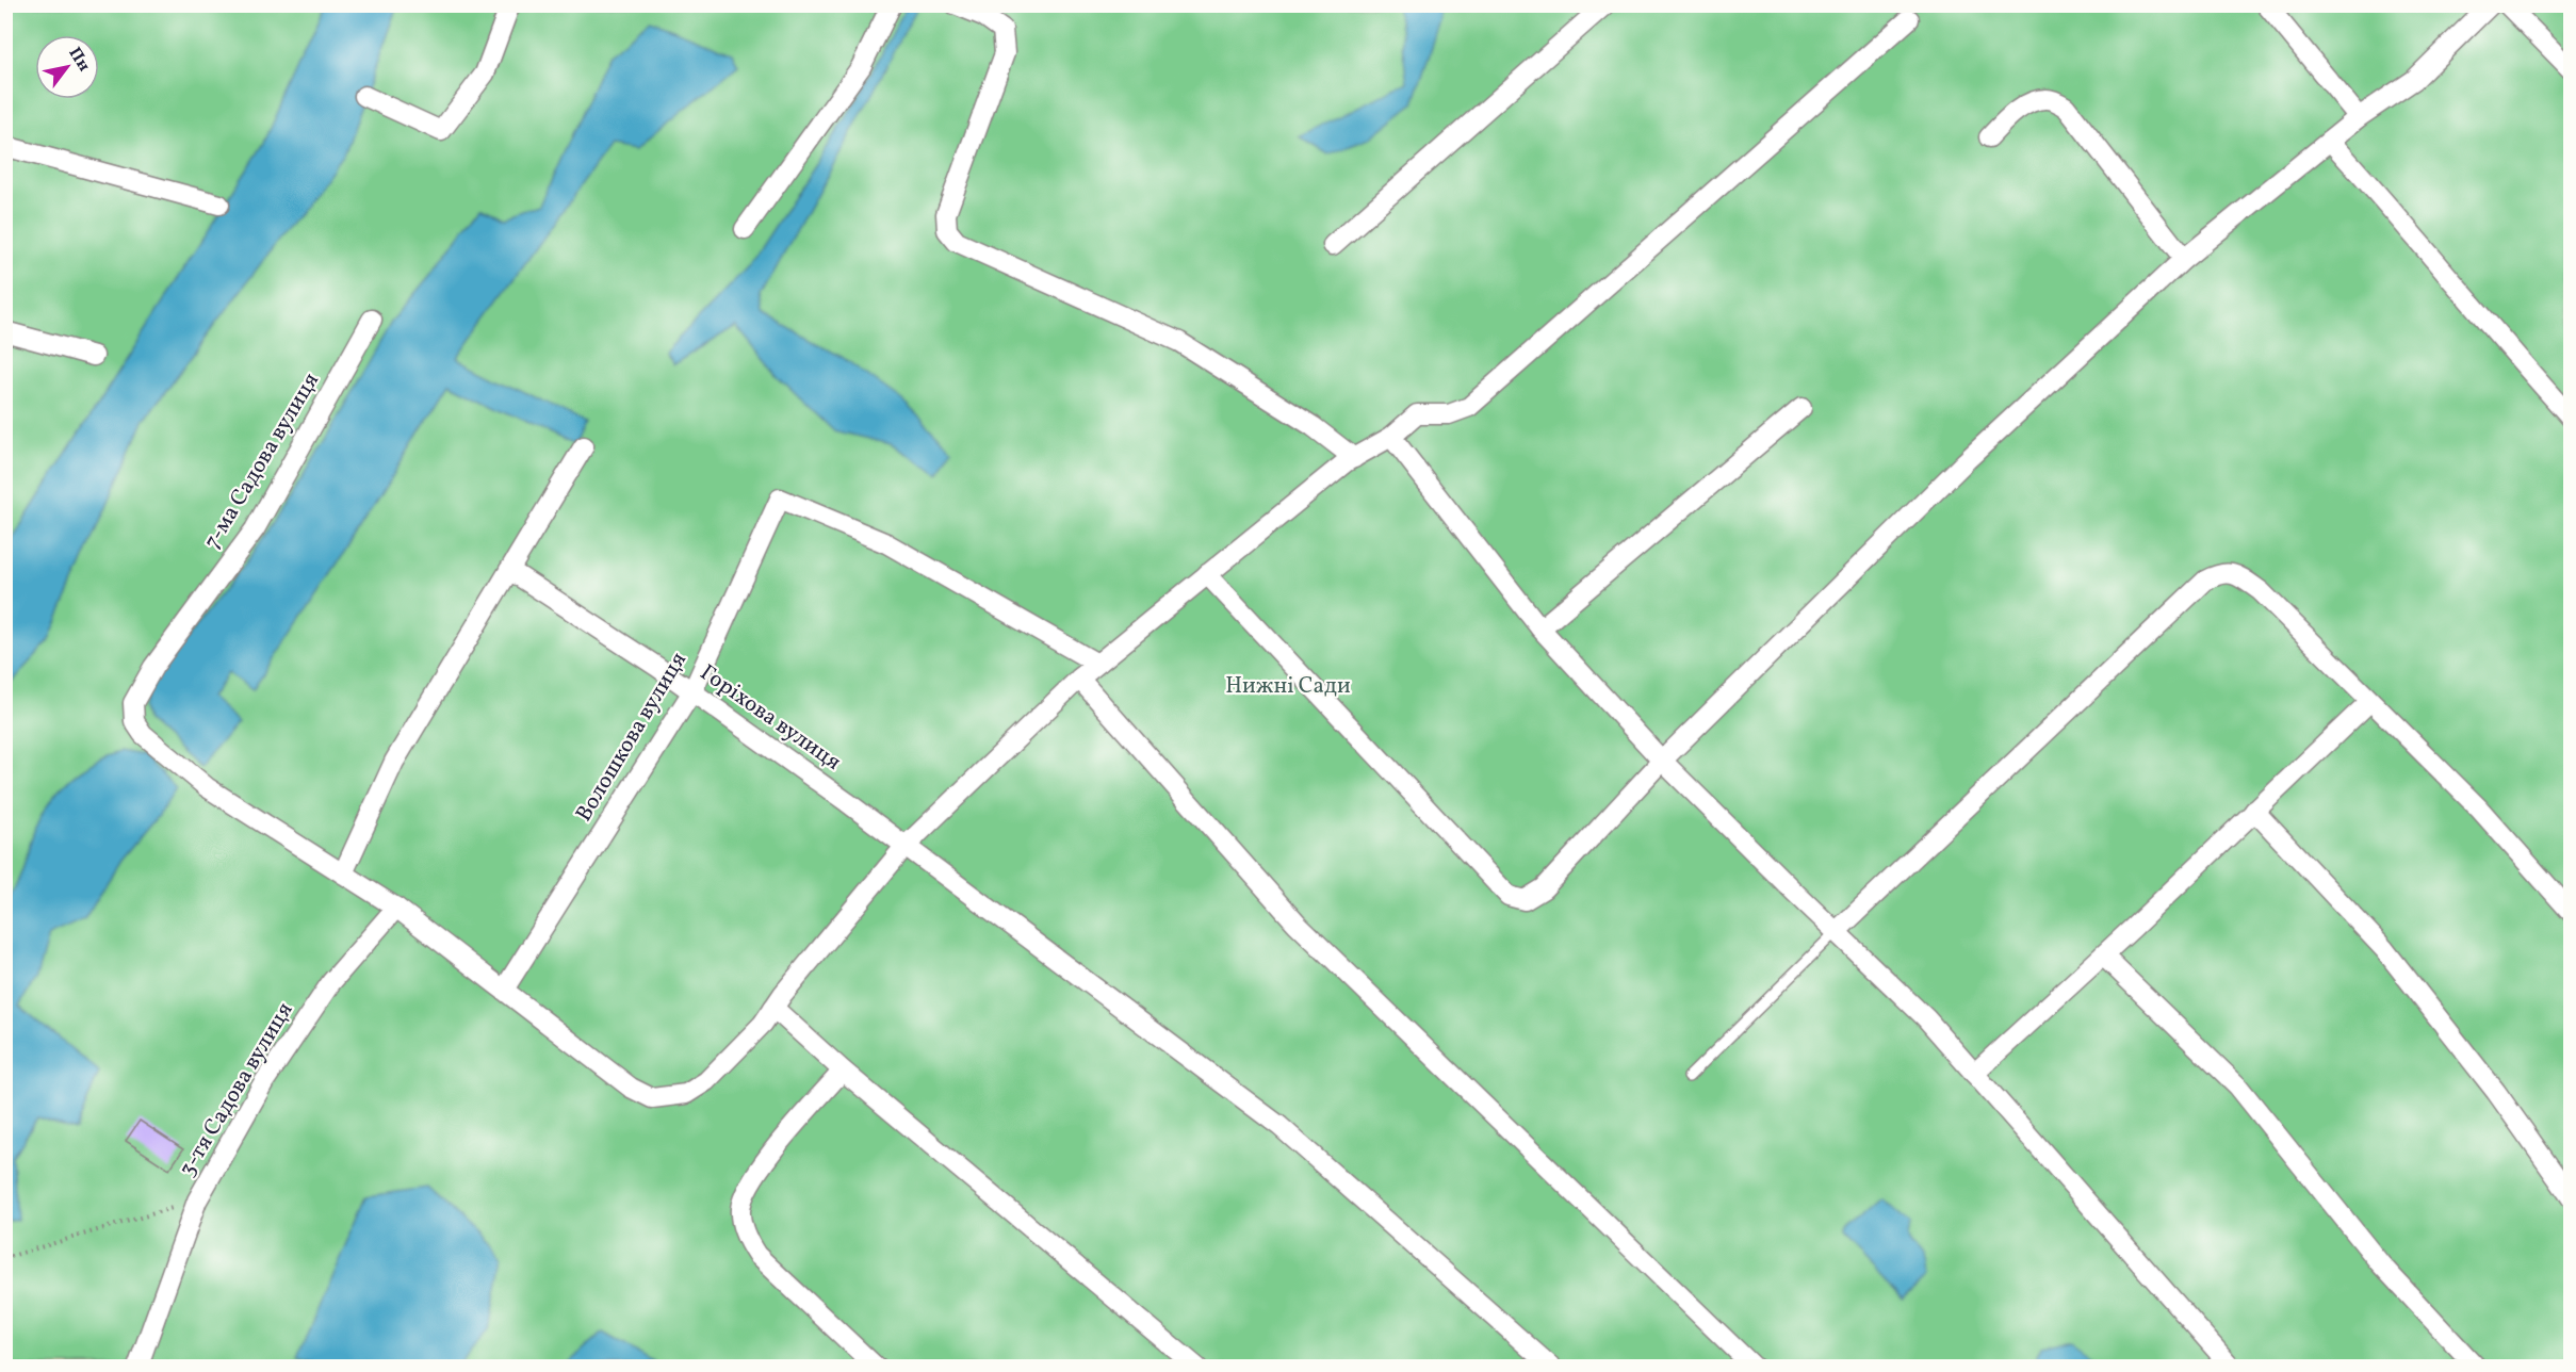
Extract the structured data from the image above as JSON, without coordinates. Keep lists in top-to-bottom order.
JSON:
{
  "streets": {
    "street": [
      "7-ма Садова вулиця",
      "Горіхова вулиця",
      "Волошкова вулиця",
      "3-тя Садова вулиця"
    ]
  },
  "crossings": [
    ["Горіхова вулиця", "Волошкова вулиця"]
  ],
  "parks": ["Нижні Сади"],
  "north": "top right"
}
